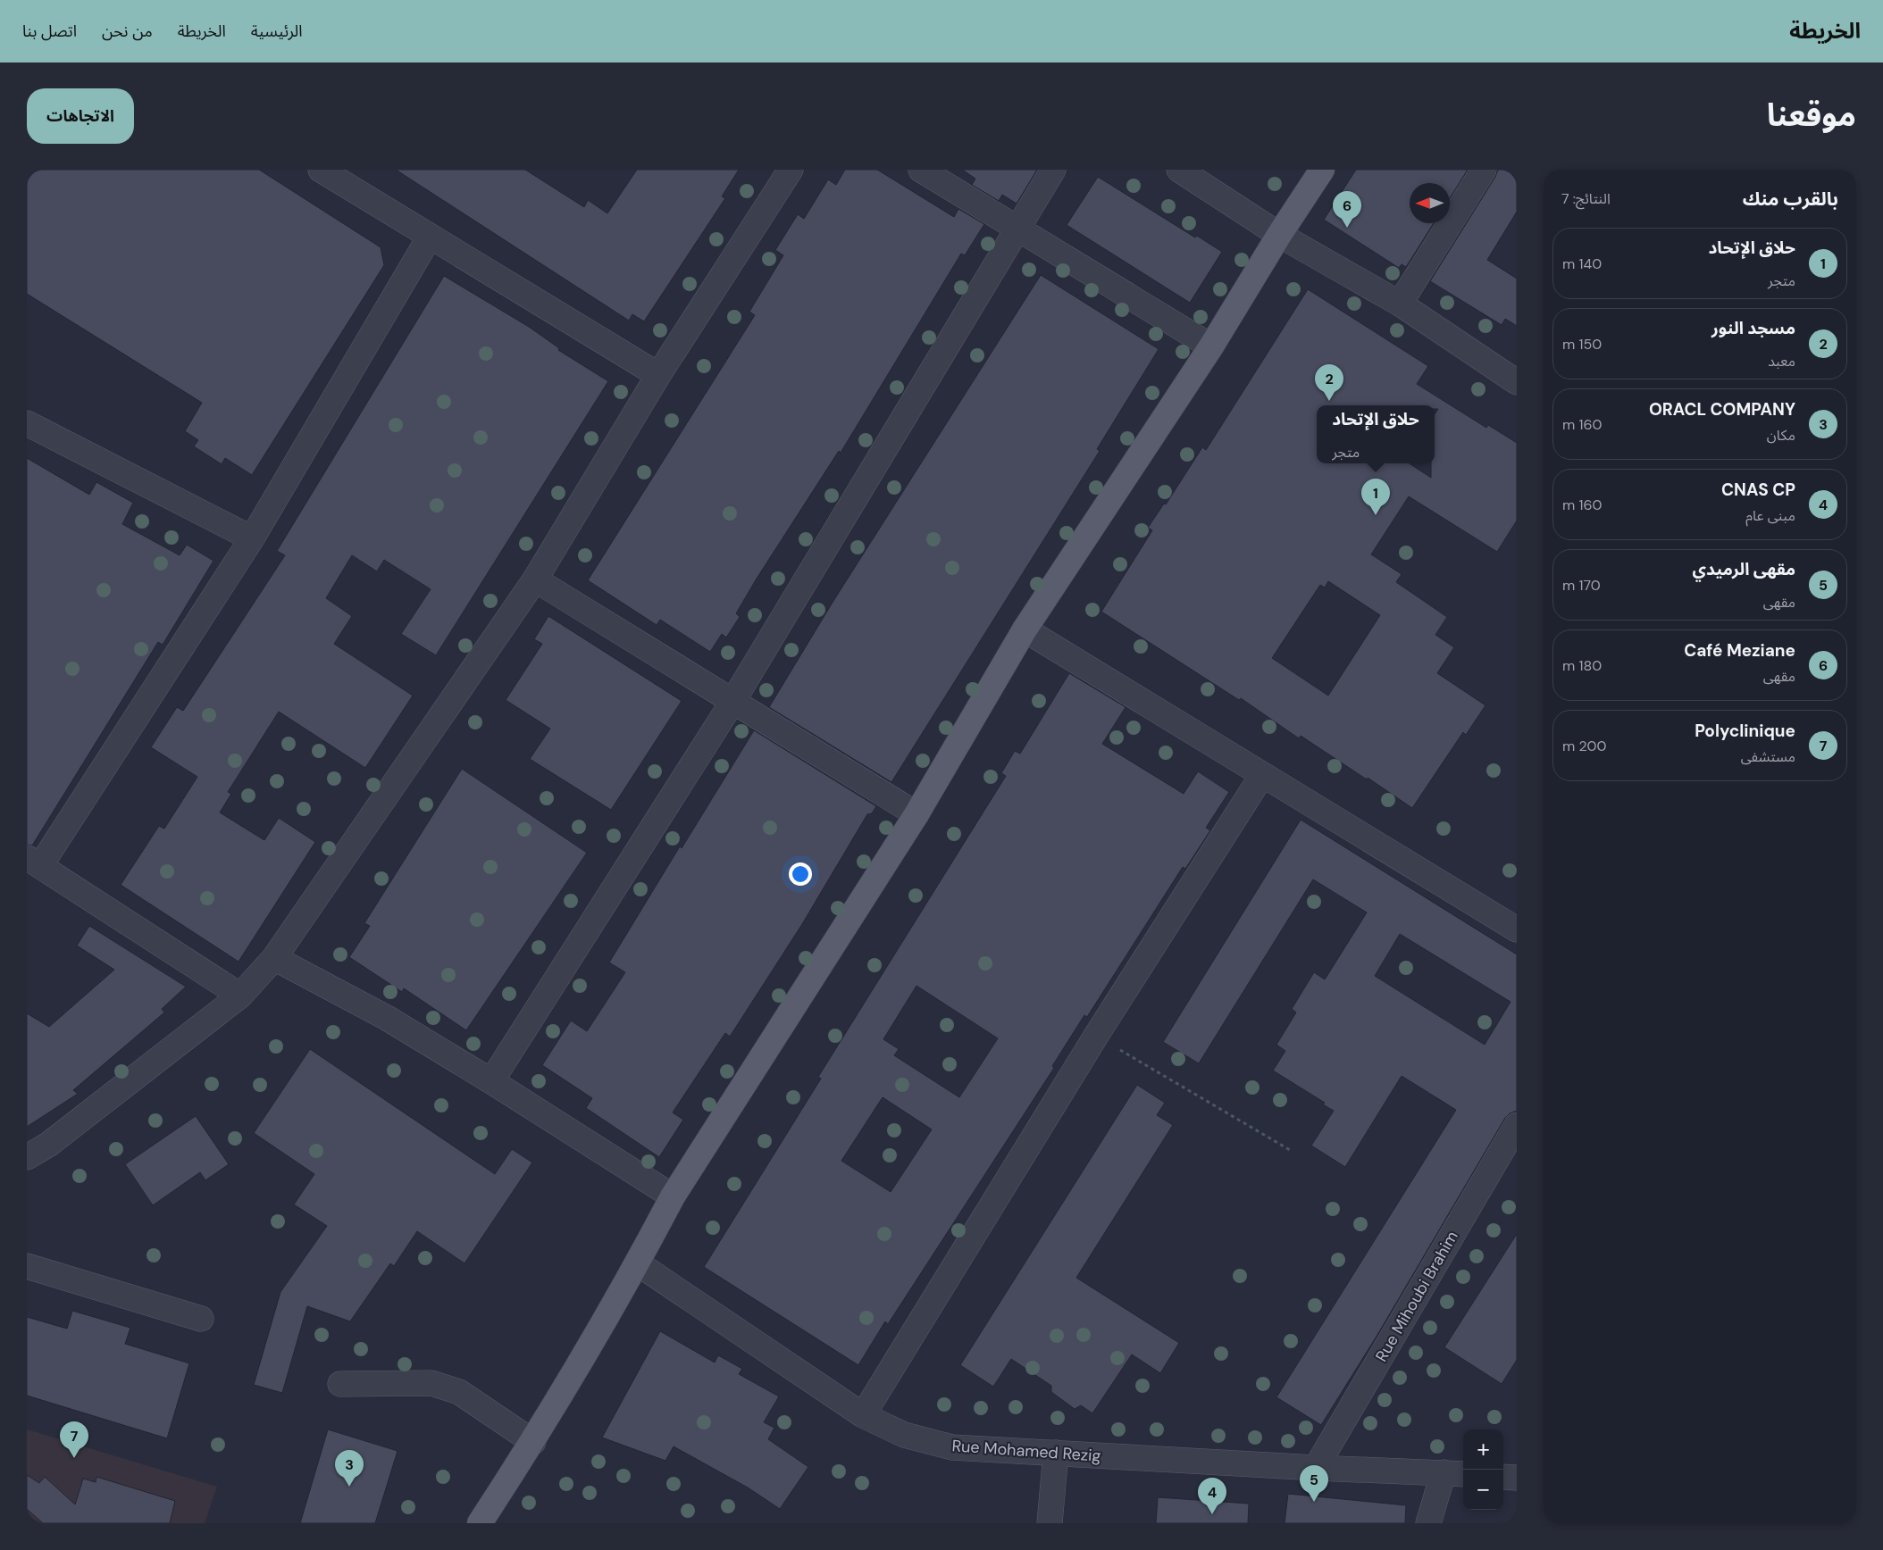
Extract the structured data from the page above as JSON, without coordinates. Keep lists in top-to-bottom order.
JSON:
{
  "streets": {
    "street": ["Rue Mihoubi Brahim", "Rue Mohamed Rezig"]
  },
  "crossings": [
    ["Rue Mihoubi Brahim", "Rue Mohamed Rezig"]
  ],
  "north": "left",
  "page": {
    "header": "الخريطة",
    "nav": [
      "الرئيسية",
      "الخريطة",
      "من نحن",
      "اتصل بنا"
    ],
    "title": "موقعنا",
    "buttons": "الاتجاهات",
    "heading": ["بالقرب منك", "النتائج: 7"],
    "pins": [
      "6",
      "2",
      "1",
      "7",
      "3",
      "5",
      "4"
    ],
    "list": [
      {
        "mark": "1",
        "name": "حلاق الإتحاد",
        "note": "متجر",
        "value": "140 m"
      },
      {
        "mark": "2",
        "name": "مسجد النور",
        "note": "معبد",
        "value": "150 m"
      },
      {
        "mark": "3",
        "name": "ORACL COMPANY",
        "note": "مكان",
        "value": "160 m"
      },
      {
        "mark": "4",
        "name": "CNAS CP",
        "note": "مبنى عام",
        "value": "160 m"
      },
      {
        "mark": "5",
        "name": "مقهى الرميدي",
        "note": "مقهى",
        "value": "170 m"
      },
      {
        "mark": "6",
        "name": "Café Meziane",
        "note": "مقهى",
        "value": "180 m"
      },
      {
        "mark": "7",
        "name": "Polyclinique",
        "note": "مستشفى",
        "value": "200 m"
      }
    ],
    "popup": ["حلاق الإتحاد", "متجر"],
    "map_buttons": ["+", "−"]
  }
}
